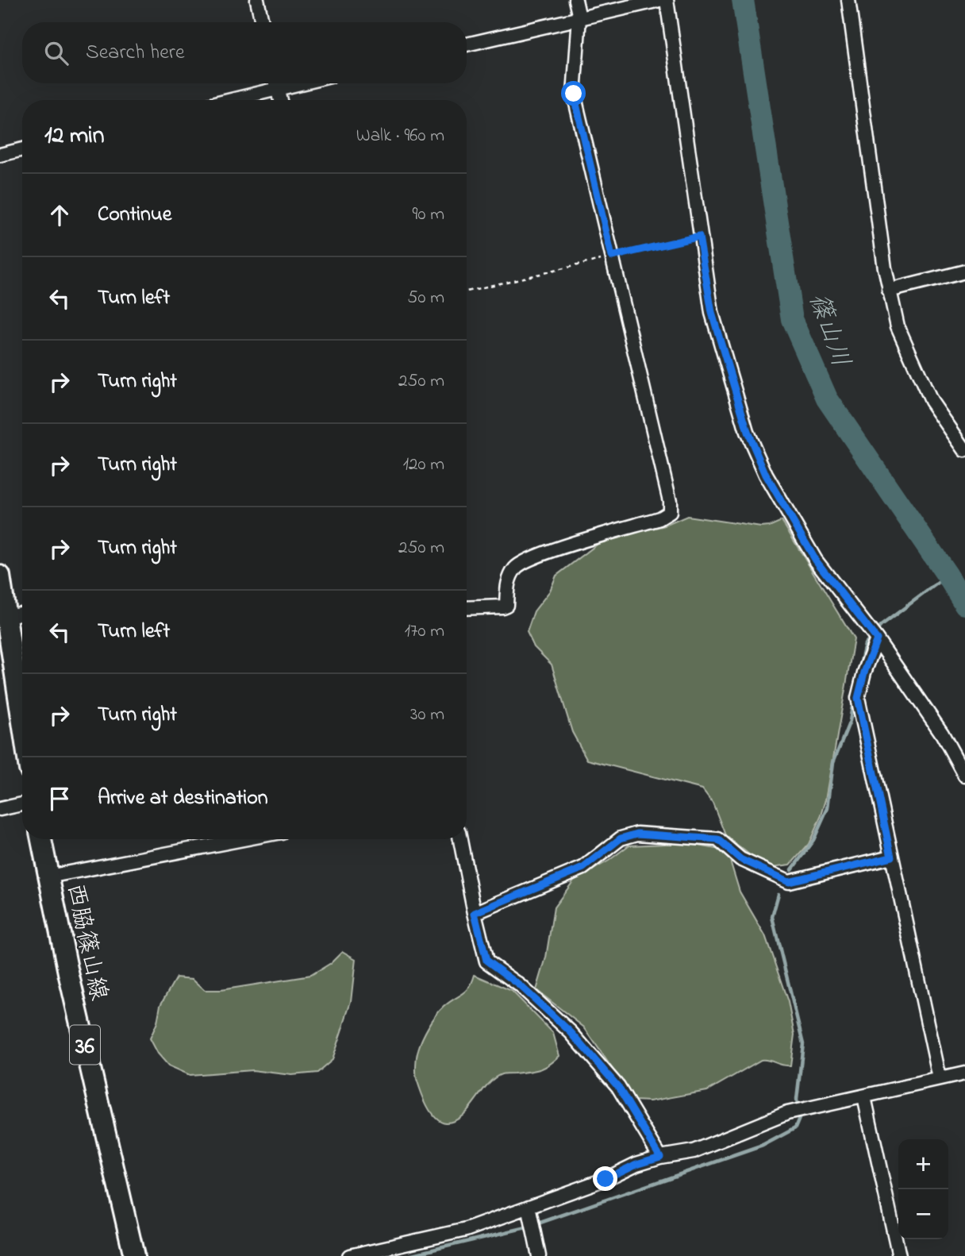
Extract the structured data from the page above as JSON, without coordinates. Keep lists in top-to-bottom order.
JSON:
{
  "streets": {
    "main road": ["西脇篠山線", "36"]
  },
  "water": ["篠山川"],
  "page": {
    "search": "Search here",
    "heading": ["12 min", "Walk · 960 m"],
    "list": [
      ["Continue", "90 m"],
      ["Turn left", "50 m"],
      ["Turn right", "250 m"],
      ["Turn right", "120 m"],
      ["Turn right", "250 m"],
      ["Turn left", "170 m"],
      ["Turn right", "30 m"],
      "Arrive at destination"
    ],
    "map_buttons": ["+", "−"]
  }
}
